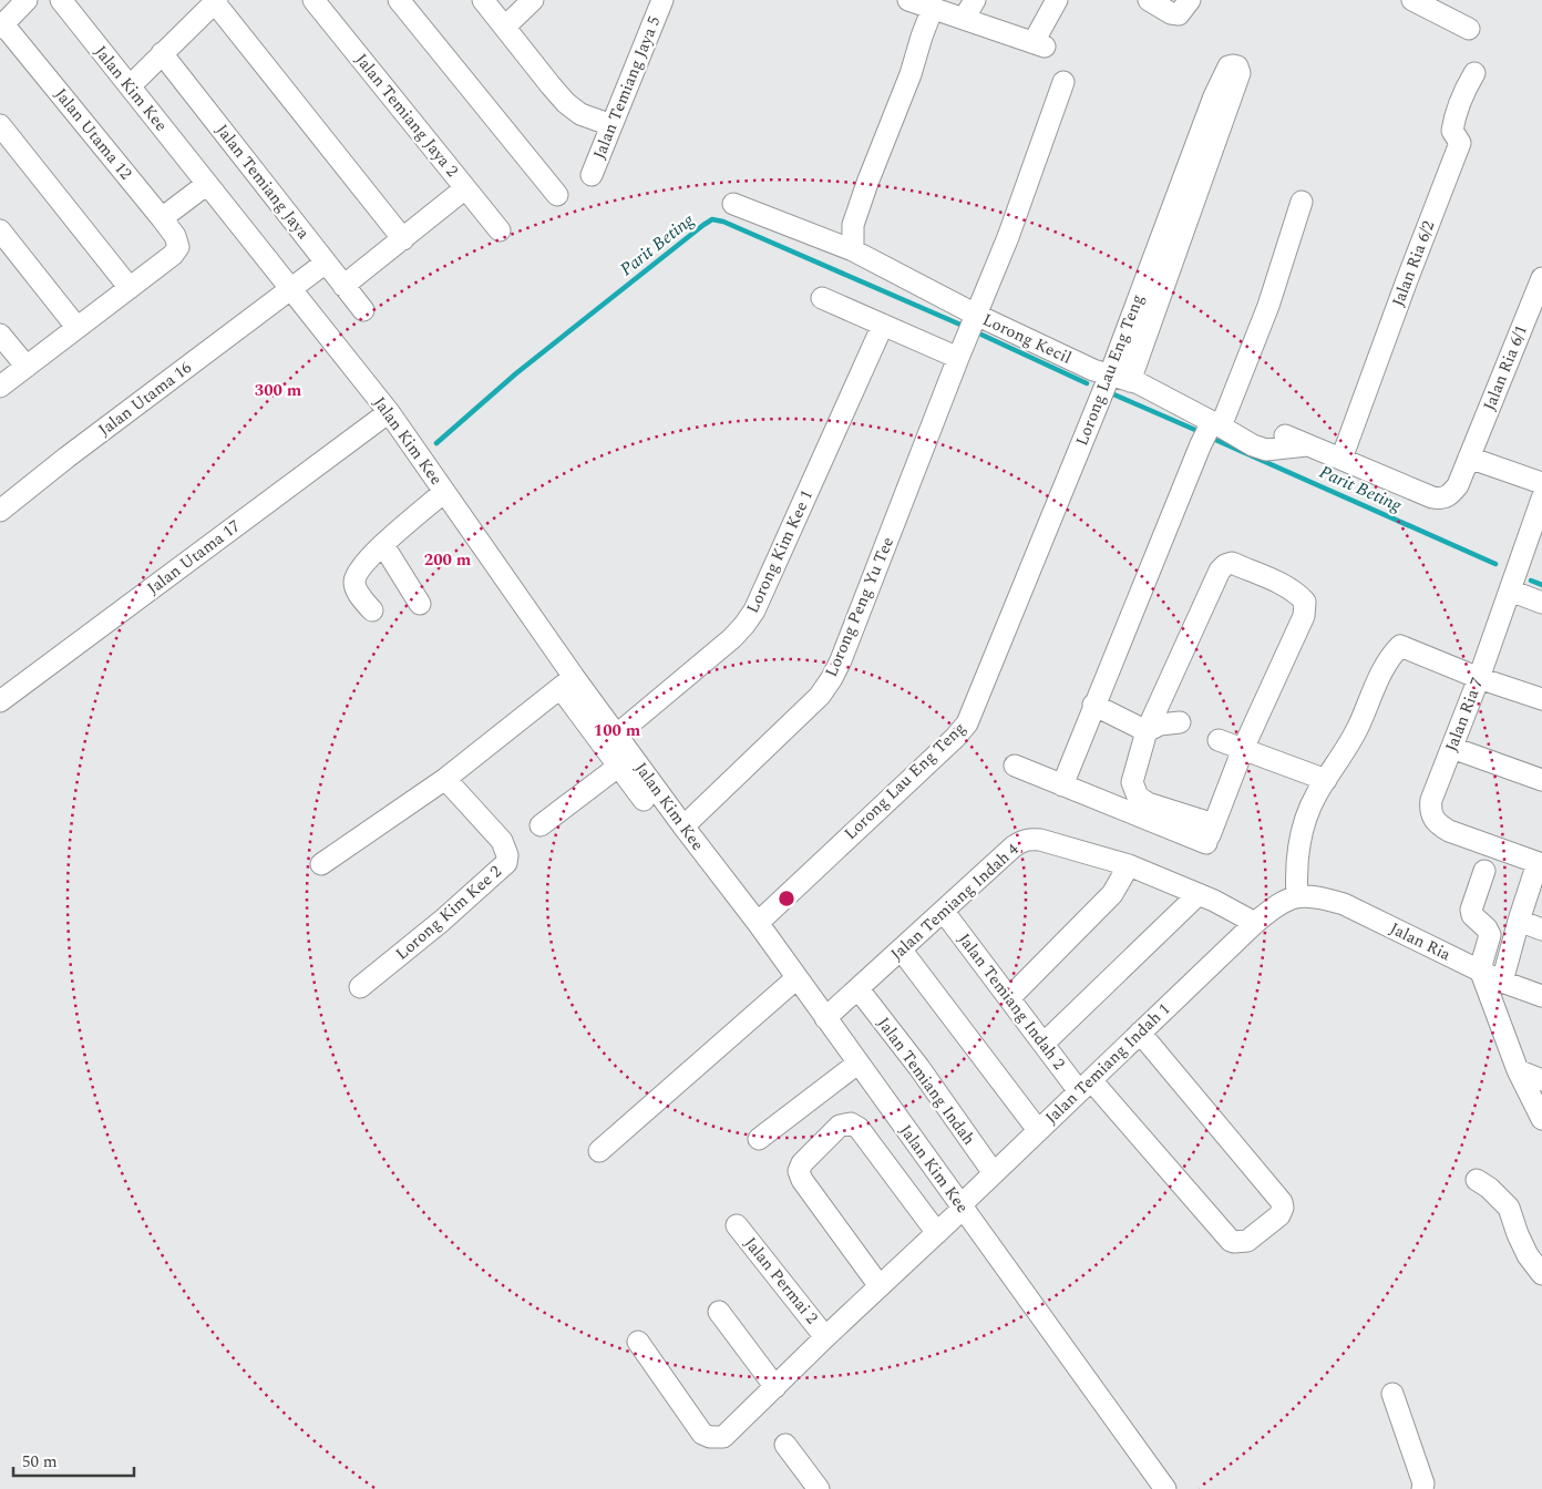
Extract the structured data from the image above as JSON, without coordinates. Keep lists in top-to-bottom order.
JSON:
{
  "streets": {
    "street": [
      "Jalan Temiang Jaya 5",
      "Jalan Kim Kee",
      "Jalan Temiang Jaya 2",
      "Jalan Utama 12",
      "Jalan Temiang Jaya",
      "Jalan Ria 6/2",
      "Lorong Kecil",
      "Jalan Ria 6/1",
      "Lorong Lau Eng Teng",
      "Jalan Utama 16",
      "Lorong Kim Kee 1",
      "Jalan Utama 17",
      "Lorong Peng Yu Tee",
      "Jalan Ria 7",
      "Jalan Temiang Indah 4",
      "Lorong Kim Kee 2",
      "Jalan Ria",
      "Jalan Temiang Indah 2",
      "Jalan Temiang Indah 1",
      "Jalan Temiang Indah",
      "Jalan Permai 2"
    ]
  },
  "crossings": [
    ["Jalan Kim Kee", "Lorong Lau Eng Teng"],
    ["Jalan Kim Kee", "Jalan Utama 16"],
    ["Jalan Kim Kee", "Lorong Kim Kee 1"],
    ["Jalan Kim Kee", "Jalan Utama 17"],
    ["Jalan Kim Kee", "Lorong Peng Yu Tee"],
    ["Jalan Kim Kee", "Jalan Temiang Indah 4"],
    ["Jalan Kim Kee", "Jalan Temiang Indah 1"],
    ["Jalan Temiang Jaya", "Jalan Utama 16"],
    ["Jalan Ria 6/2", "Jalan Ria 6/1"],
    ["Lorong Kecil", "Lorong Lau Eng Teng"],
    ["Lorong Kecil", "Lorong Peng Yu Tee"],
    ["Jalan Temiang Indah 4", "Jalan Temiang Indah 2"],
    ["Jalan Temiang Indah 4", "Jalan Temiang Indah 1"],
    ["Jalan Temiang Indah 4", "Jalan Temiang Indah"],
    ["Jalan Ria", "Jalan Temiang Indah 1"],
    ["Jalan Temiang Indah 2", "Jalan Temiang Indah 1"],
    ["Jalan Temiang Indah 1", "Jalan Temiang Indah"],
    ["Jalan Temiang Indah 1", "Jalan Permai 2"]
  ],
  "water": ["Parit Beting"],
  "scale_bar": "50 m",
  "rings": ["300 m", "200 m", "100 m"]
}
